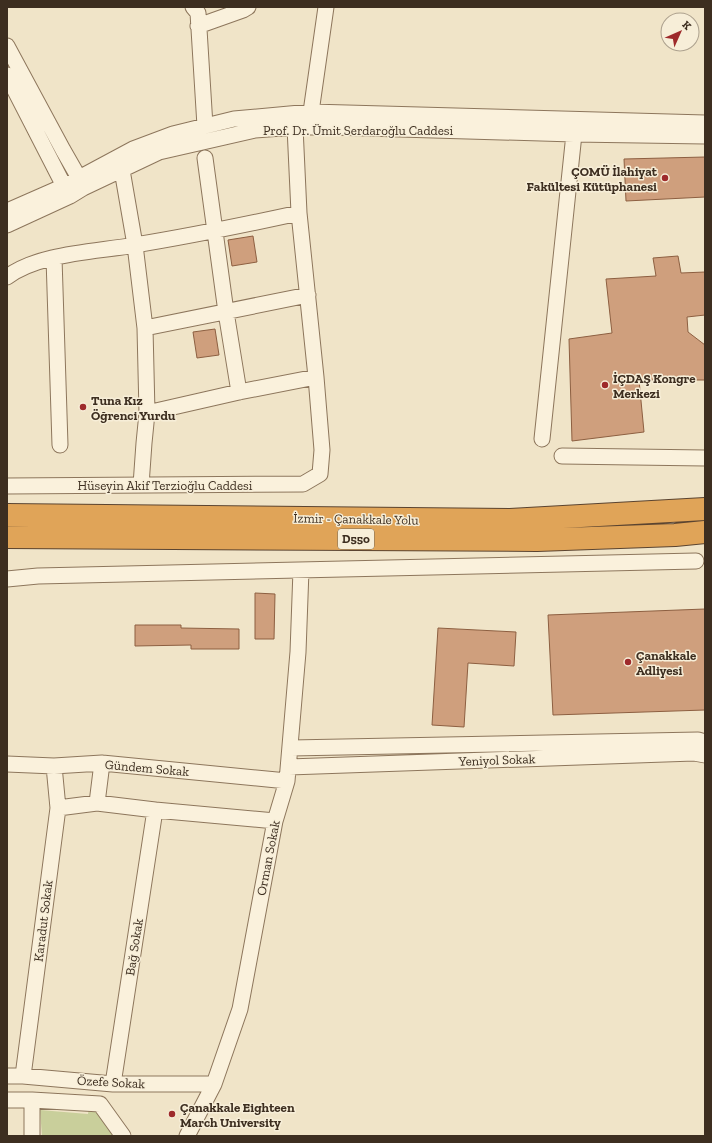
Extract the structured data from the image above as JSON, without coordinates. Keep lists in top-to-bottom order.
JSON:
{
  "streets": {
    "highway": ["İzmir - Çanakkale Yolu", "D550"],
    "street": [
      "Prof. Dr. Ümit Serdaroğlu Caddesi",
      "Hüseyin Akif Terzioğlu Caddesi",
      "Yeniyol Sokak",
      "Gündem Sokak",
      "Orman Sokak",
      "Karadut Sokak",
      "Bağ Sokak",
      "Özefe Sokak"
    ]
  },
  "crossings": [
    ["Yeniyol Sokak", "Gündem Sokak"],
    ["Yeniyol Sokak", "Orman Sokak"],
    ["Gündem Sokak", "Orman Sokak"],
    ["Gündem Sokak", "Karadut Sokak"],
    ["Orman Sokak", "Özefe Sokak"],
    ["Karadut Sokak", "Özefe Sokak"],
    ["Bağ Sokak", "Özefe Sokak"]
  ],
  "places": [
    "ÇOMÜ İlahiyat Fakültesi Kütüphanesi",
    "İÇDAŞ Kongre Merkezi",
    "Tuna Kız Öğrenci Yurdu",
    "Çanakkale Adliyesi",
    "Çanakkale Eighteen March University"
  ],
  "north": "top right"
}
